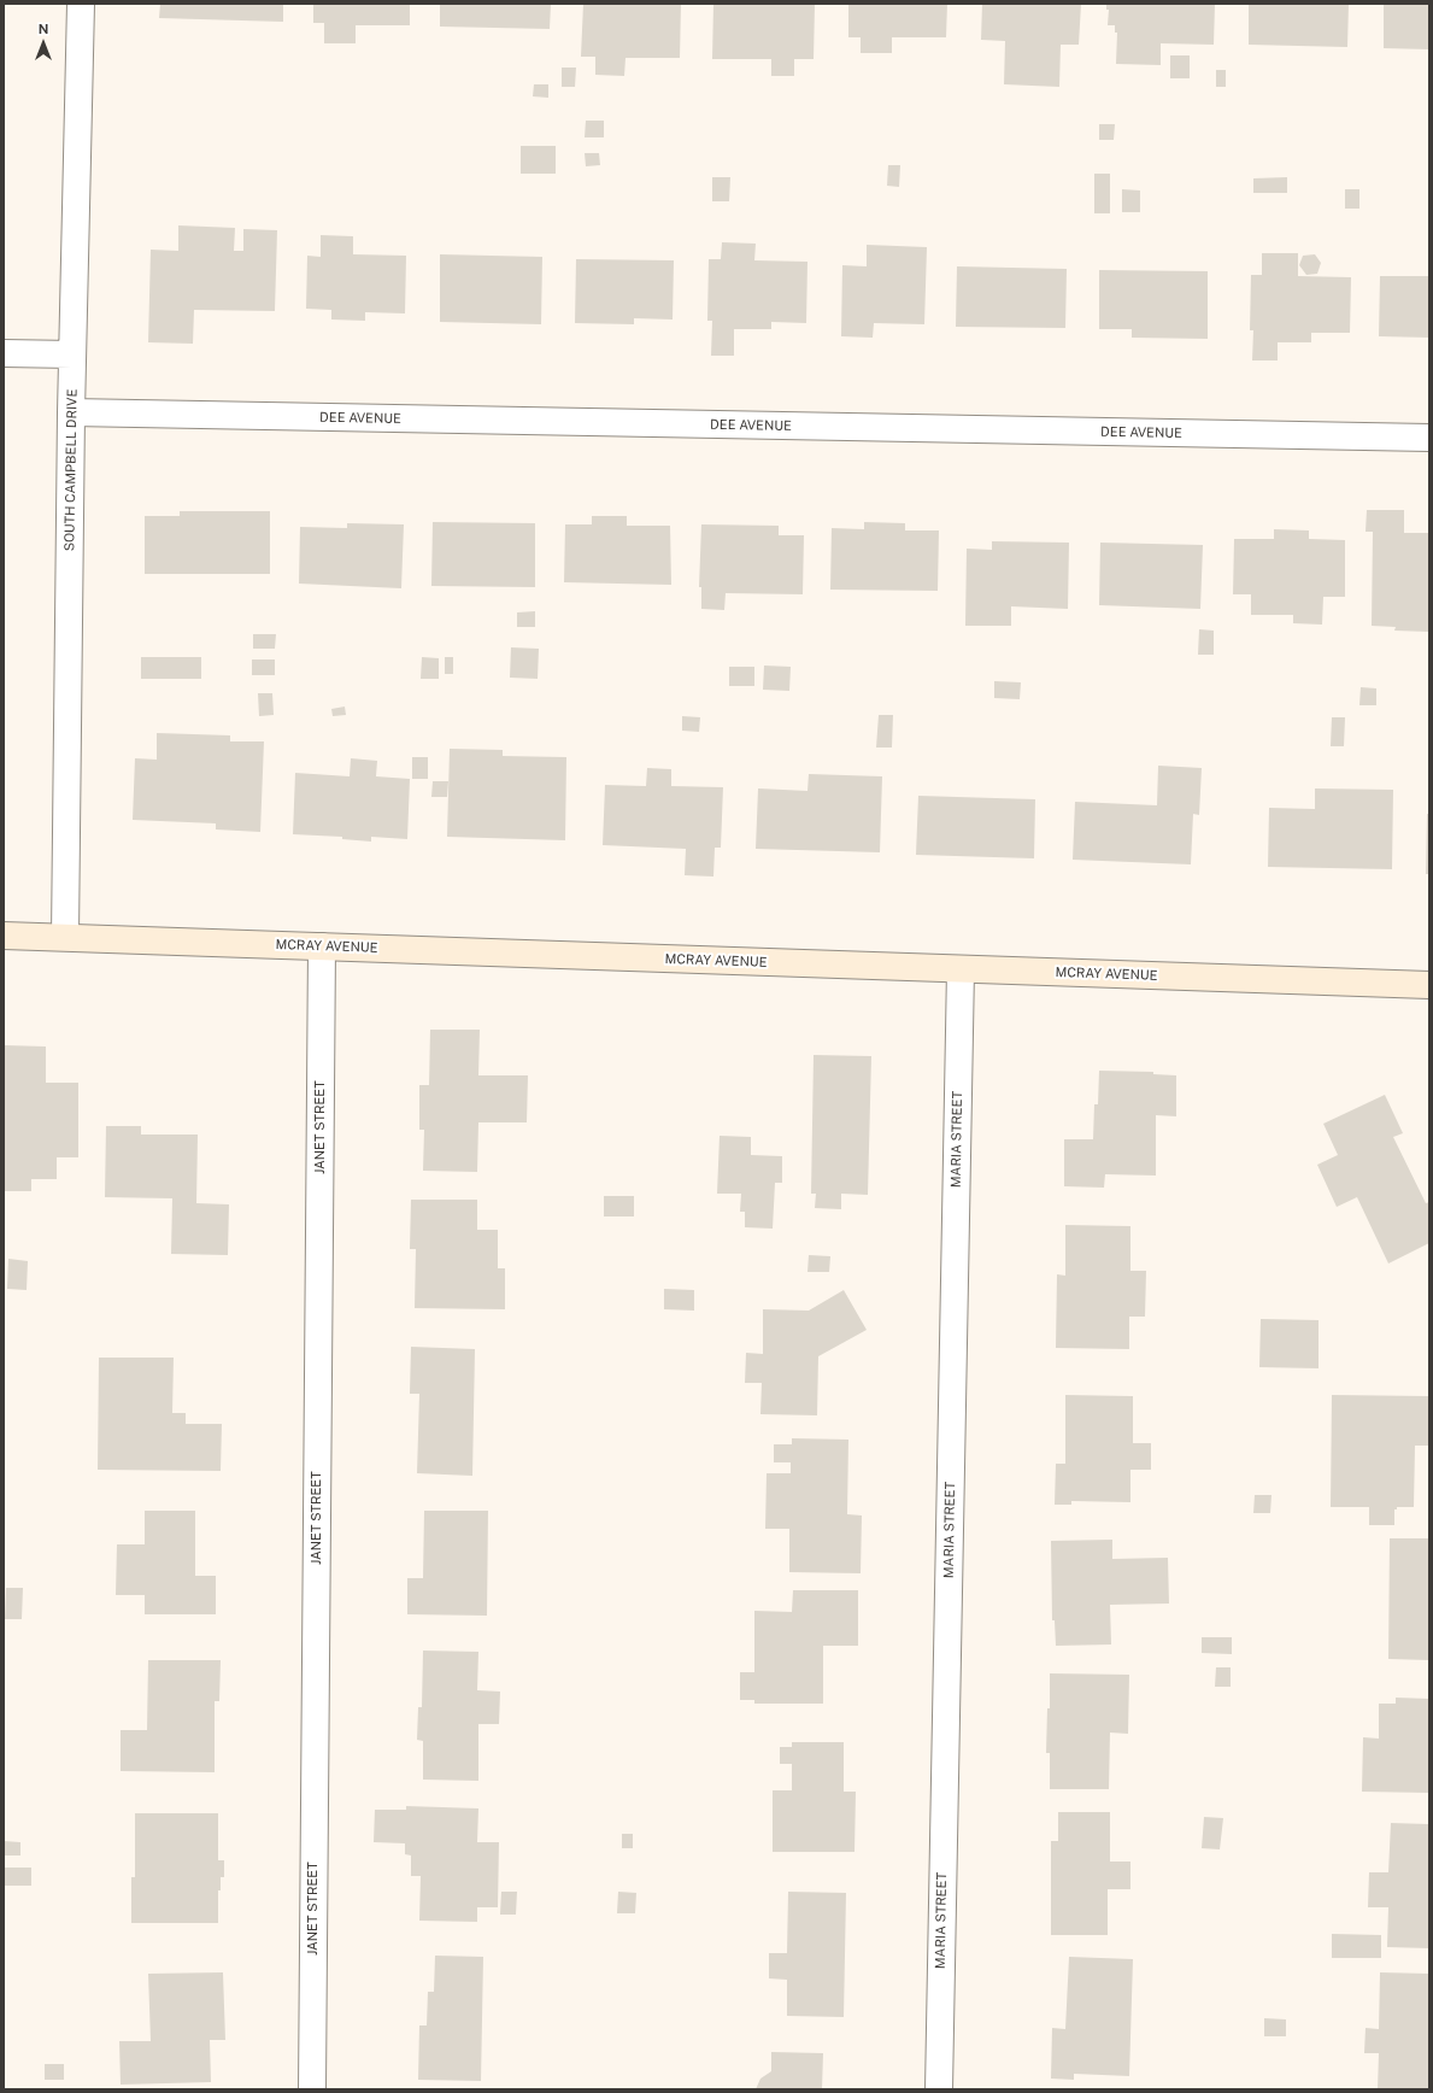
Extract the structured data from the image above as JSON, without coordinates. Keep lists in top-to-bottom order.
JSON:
{
  "streets": {
    "street": [
      "DEE AVENUE",
      "SOUTH CAMPBELL DRIVE",
      "MCRAY AVENUE",
      "JANET STREET",
      "MARIA STREET"
    ]
  },
  "crossings": [
    ["DEE AVENUE", "SOUTH CAMPBELL DRIVE"],
    ["SOUTH CAMPBELL DRIVE", "MCRAY AVENUE"],
    ["MCRAY AVENUE", "JANET STREET"],
    ["MCRAY AVENUE", "MARIA STREET"]
  ],
  "north": "top"
}
